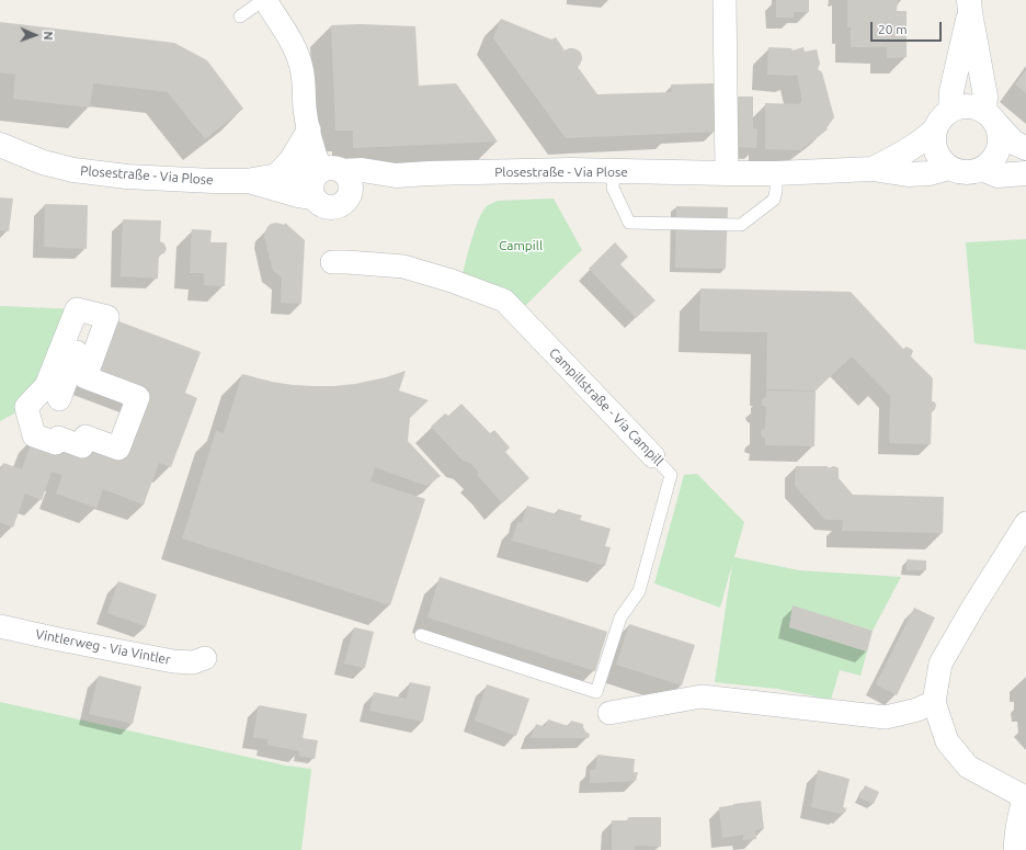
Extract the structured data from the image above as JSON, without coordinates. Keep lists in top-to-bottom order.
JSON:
{
  "streets": {
    "street": ["Plosestraße - Via Plose", "Campillstraße - Via Campill", "Vintlerweg - Via Vintler"]
  },
  "parks": ["Campill"],
  "scale_bar": "20 m",
  "north": "right"
}
